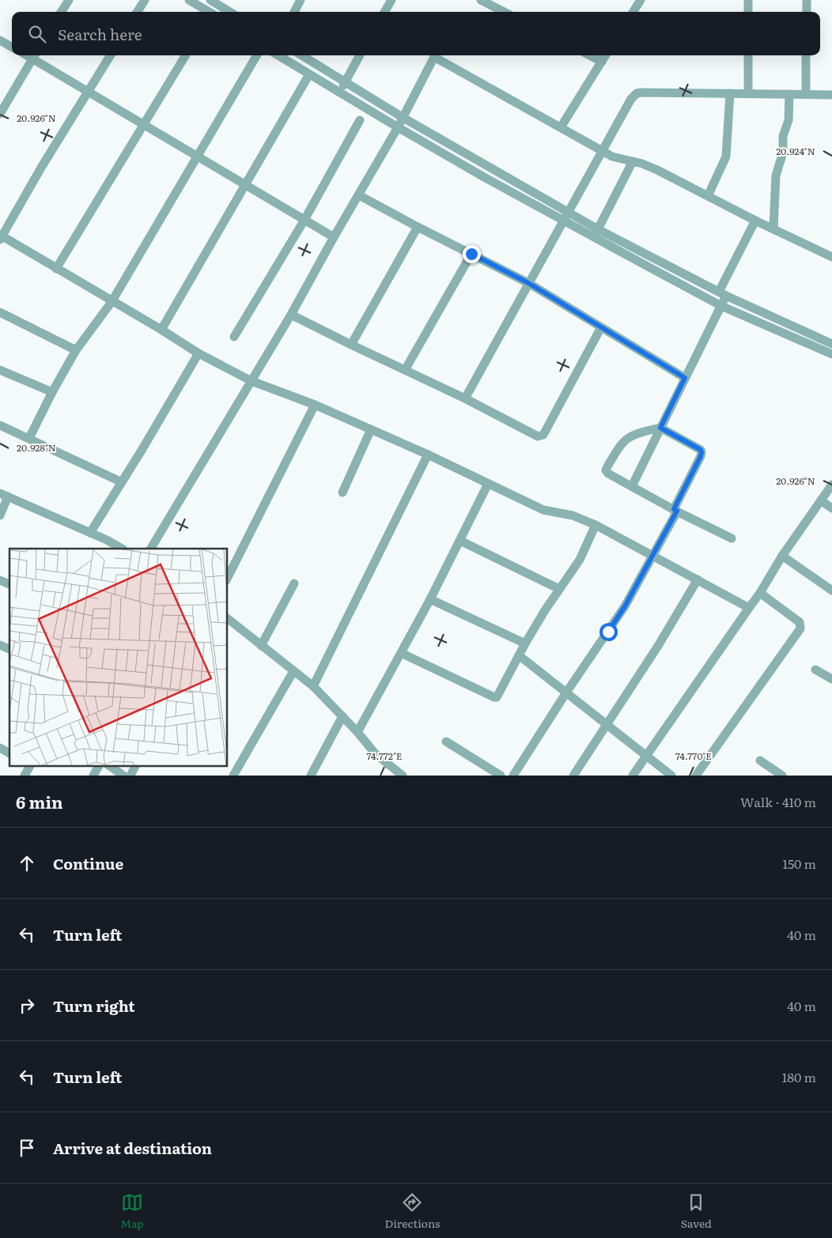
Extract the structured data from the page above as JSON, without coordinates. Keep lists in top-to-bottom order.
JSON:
{
  "page": {
    "search": "Search here",
    "heading": ["6 min", "Walk · 410 m"],
    "list": [
      ["Continue", "150 m"],
      ["Turn left", "40 m"],
      ["Turn right", "40 m"],
      ["Turn left", "180 m"],
      "Arrive at destination"
    ],
    "nav": ["Map", "Directions", "Saved"]
  },
  "coordinates": [
    "20.926°N",
    "20.924°N",
    "20.928°N",
    "74.772°E",
    "74.770°E"
  ]
}
